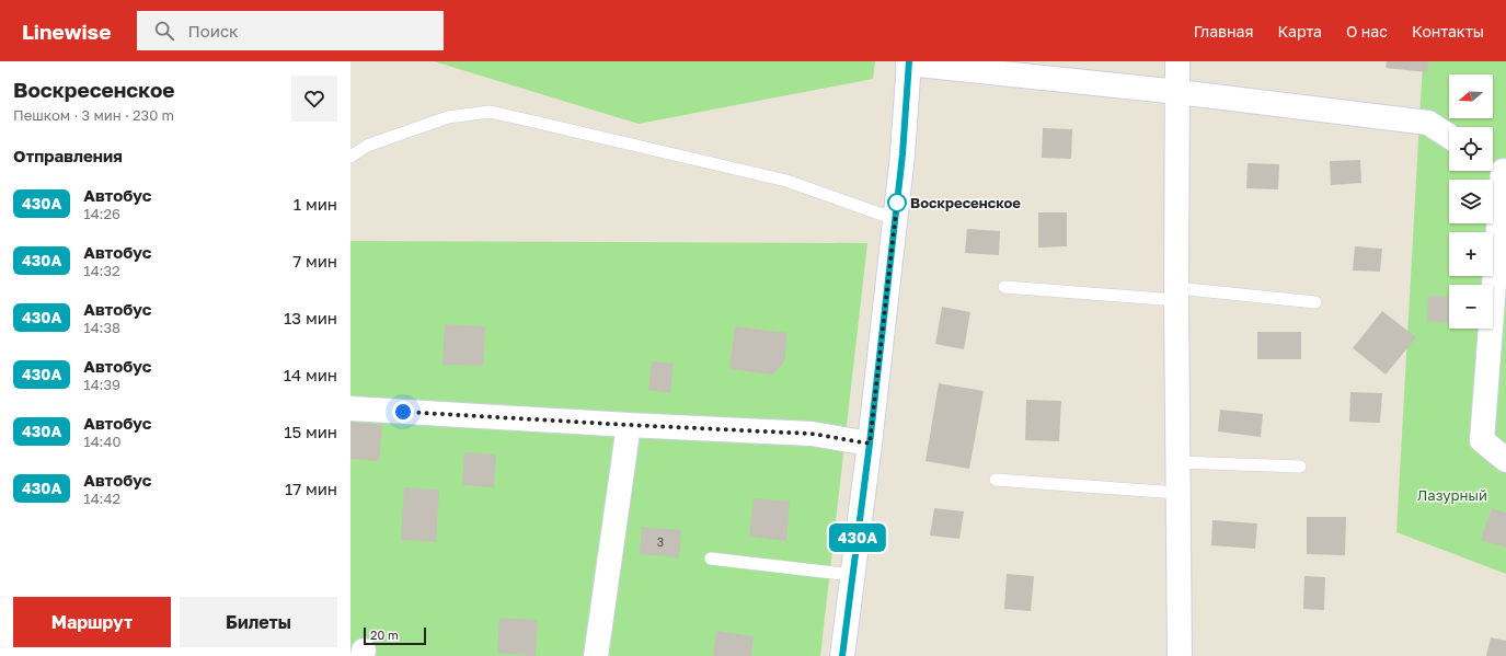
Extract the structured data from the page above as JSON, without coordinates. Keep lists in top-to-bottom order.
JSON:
{
  "parks": ["Лазурный"],
  "places": ["Воскресенское"],
  "lines": ["bus line 430А"],
  "house_numbers": ["3"],
  "scale_bar": "20 m",
  "north": "left",
  "page": {
    "header": "Linewise",
    "search": "Поиск",
    "nav": [
      "Главная",
      "Карта",
      "О нас",
      "Контакты"
    ],
    "heading": [
      ["Воскресенское", "Пешком · 3 мин · 230 m"],
      "Отправления"
    ],
    "on_map": "430А",
    "map_buttons": ["+", "−"],
    "list": [
      {
        "mark": "430А",
        "name": "Автобус",
        "note": "14:26",
        "value": "1 мин"
      },
      {
        "mark": "430А",
        "name": "Автобус",
        "note": "14:32",
        "value": "7 мин"
      },
      {
        "mark": "430А",
        "name": "Автобус",
        "note": "14:38",
        "value": "13 мин"
      },
      {
        "mark": "430А",
        "name": "Автобус",
        "note": "14:39",
        "value": "14 мин"
      },
      {
        "mark": "430А",
        "name": "Автобус",
        "note": "14:40",
        "value": "15 мин"
      },
      {
        "mark": "430А",
        "name": "Автобус",
        "note": "14:42",
        "value": "17 мин"
      }
    ],
    "buttons": ["Маршрут", "Билеты"],
    "scale": "20 m"
  }
}
